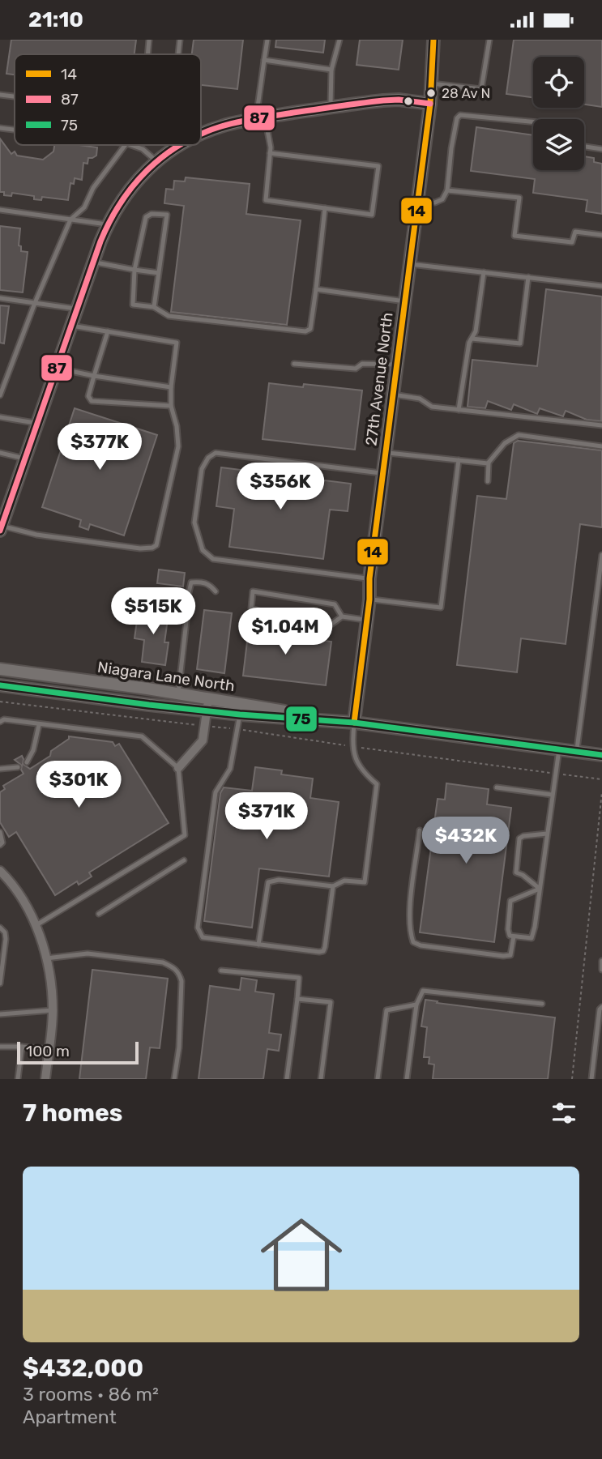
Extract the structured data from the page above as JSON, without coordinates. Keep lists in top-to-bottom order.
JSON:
{
  "streets": {
    "street": ["27th Avenue North", "Niagara Lane North"]
  },
  "crossings": [
    ["27th Avenue North", "Niagara Lane North"]
  ],
  "places": ["28 Av N"],
  "lines": ["transit line 14", "transit line 87", "transit line 75"],
  "legend": ["14", "87", "75"],
  "scale_bar": "100 m",
  "page": {
    "status": "21:10",
    "price": [
      "$377K",
      "$356K",
      "$515K",
      "$1.04M",
      "$301K",
      "$371K",
      "$432K"
    ],
    "scale": "100 m",
    "heading": "7 homes",
    "list": [
      {
        "name": "$432,000",
        "note": "3 rooms · 86 m² · Apartment"
      }
    ]
  }
}
